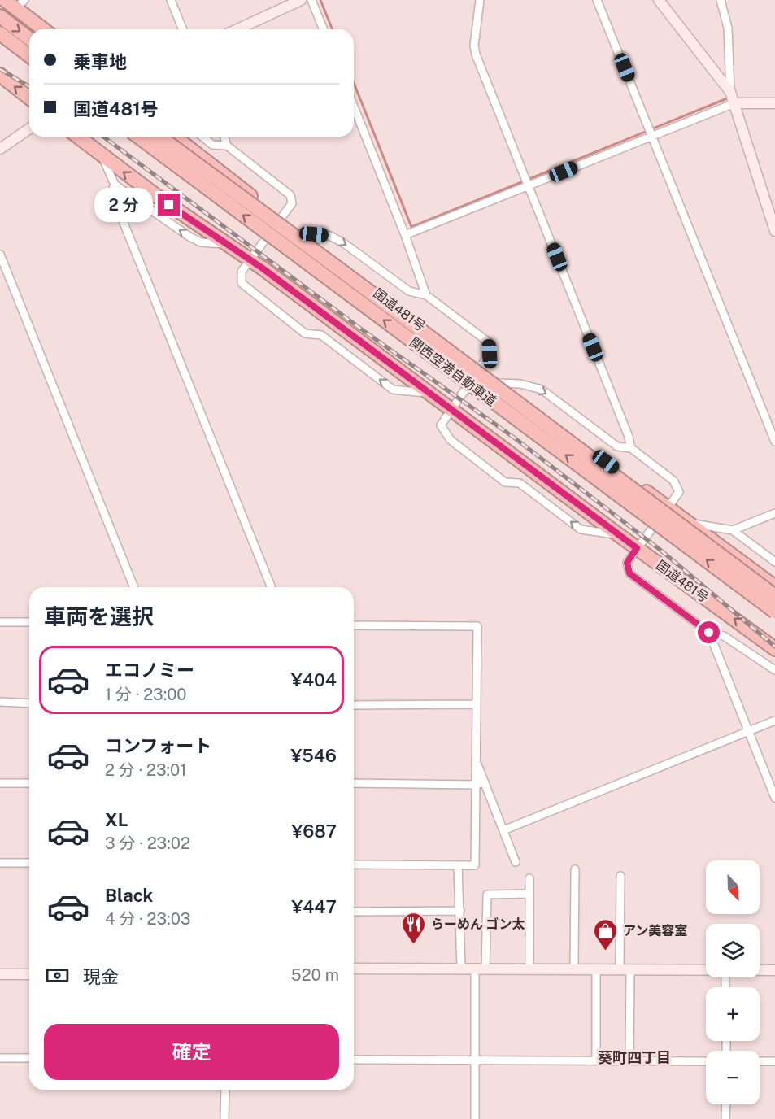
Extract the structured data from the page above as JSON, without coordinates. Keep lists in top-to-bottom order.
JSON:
{
  "streets": {
    "highway": ["国道481号", "関西空港自動車道"]
  },
  "districts": ["葵町四丁目"],
  "places": {
    "restaurant": ["らーめん ゴン太"],
    "shop": ["アン美容室"]
  },
  "north": "bottom right",
  "page": {
    "banner": ["乗車地", "国道481号"],
    "bubble": "2 分",
    "heading": "車両を選択",
    "list": [
      {
        "name": "エコノミー",
        "note": "1 分 · 23:00",
        "value": "¥404"
      },
      {
        "name": "コンフォート",
        "note": "2 分 · 23:01",
        "value": "¥546"
      },
      {
        "name": "XL",
        "note": "3 分 · 23:02",
        "value": "¥687"
      },
      {
        "name": "Black",
        "note": "4 分 · 23:03",
        "value": "¥447"
      }
    ],
    "map_buttons": ["+", "−"],
    "pay": ["現金", "520 m"],
    "buttons": "確定"
  }
}
